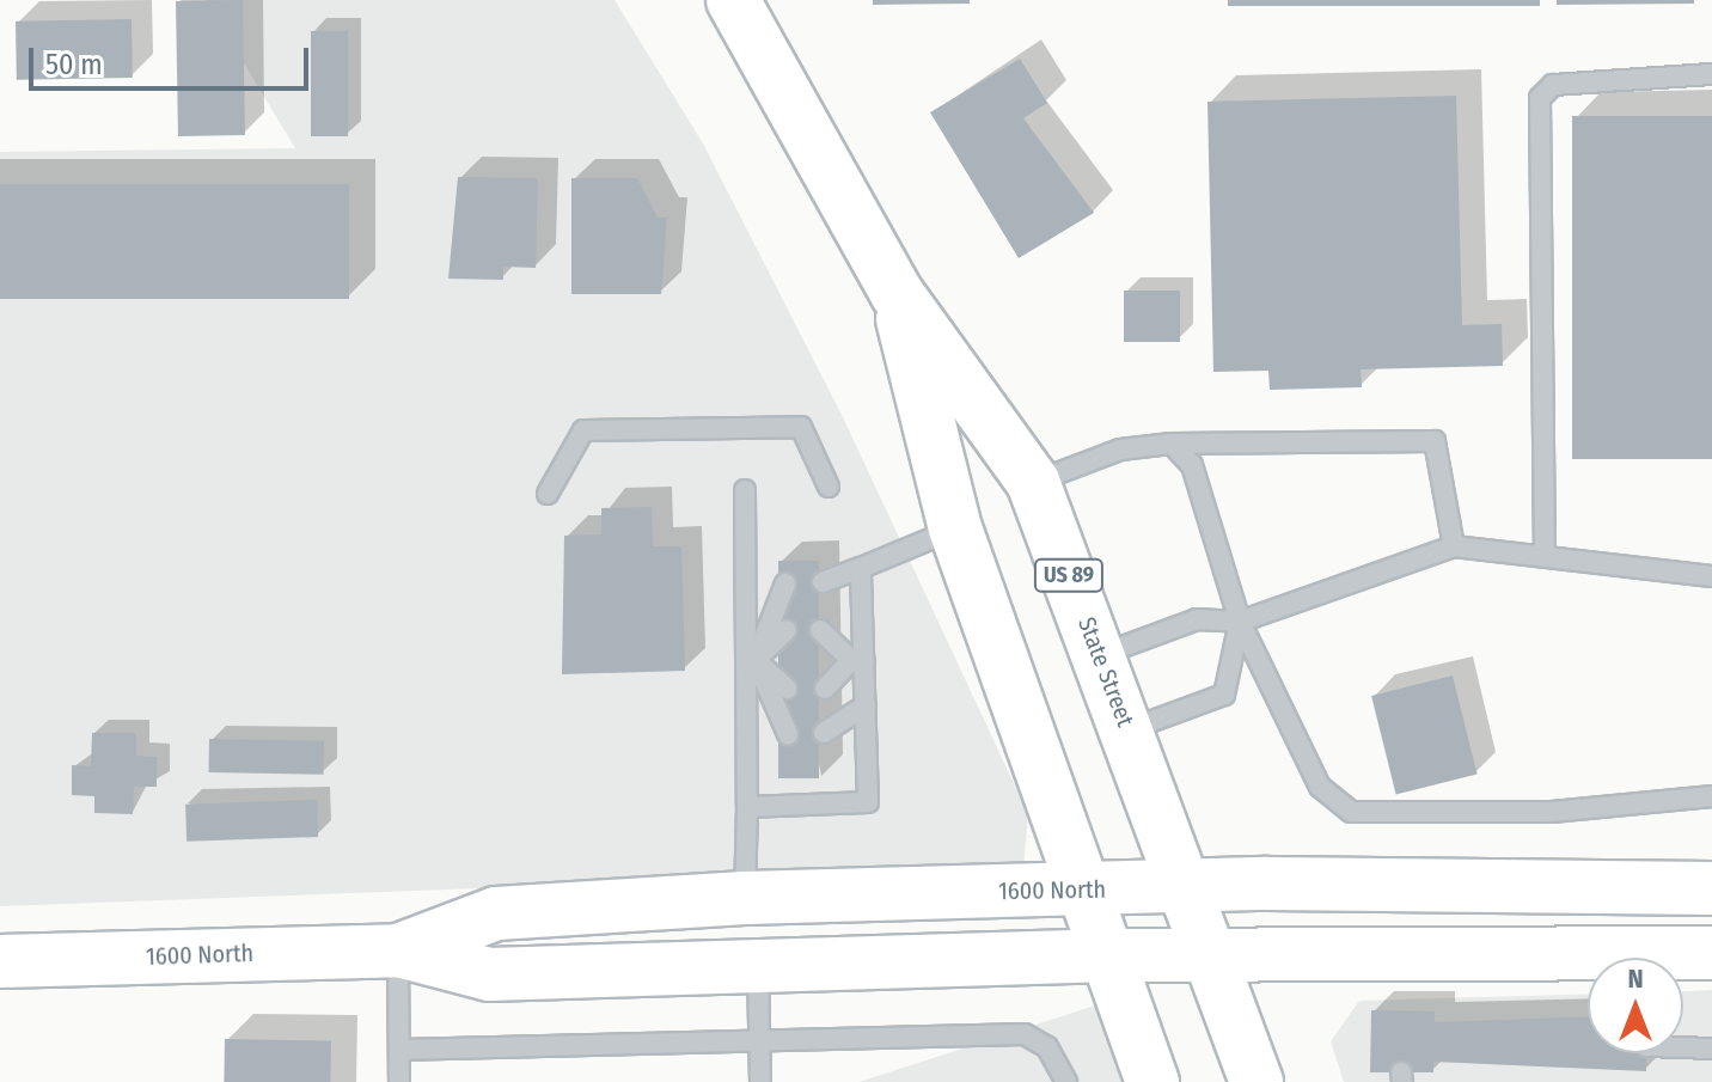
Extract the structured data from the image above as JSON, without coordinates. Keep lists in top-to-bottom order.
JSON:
{
  "streets": {
    "main road": ["US 89", "State Street", "1600 North"]
  },
  "crossings": [
    ["State Street", "1600 North"]
  ],
  "scale_bar": "50 m",
  "north": "top"
}
